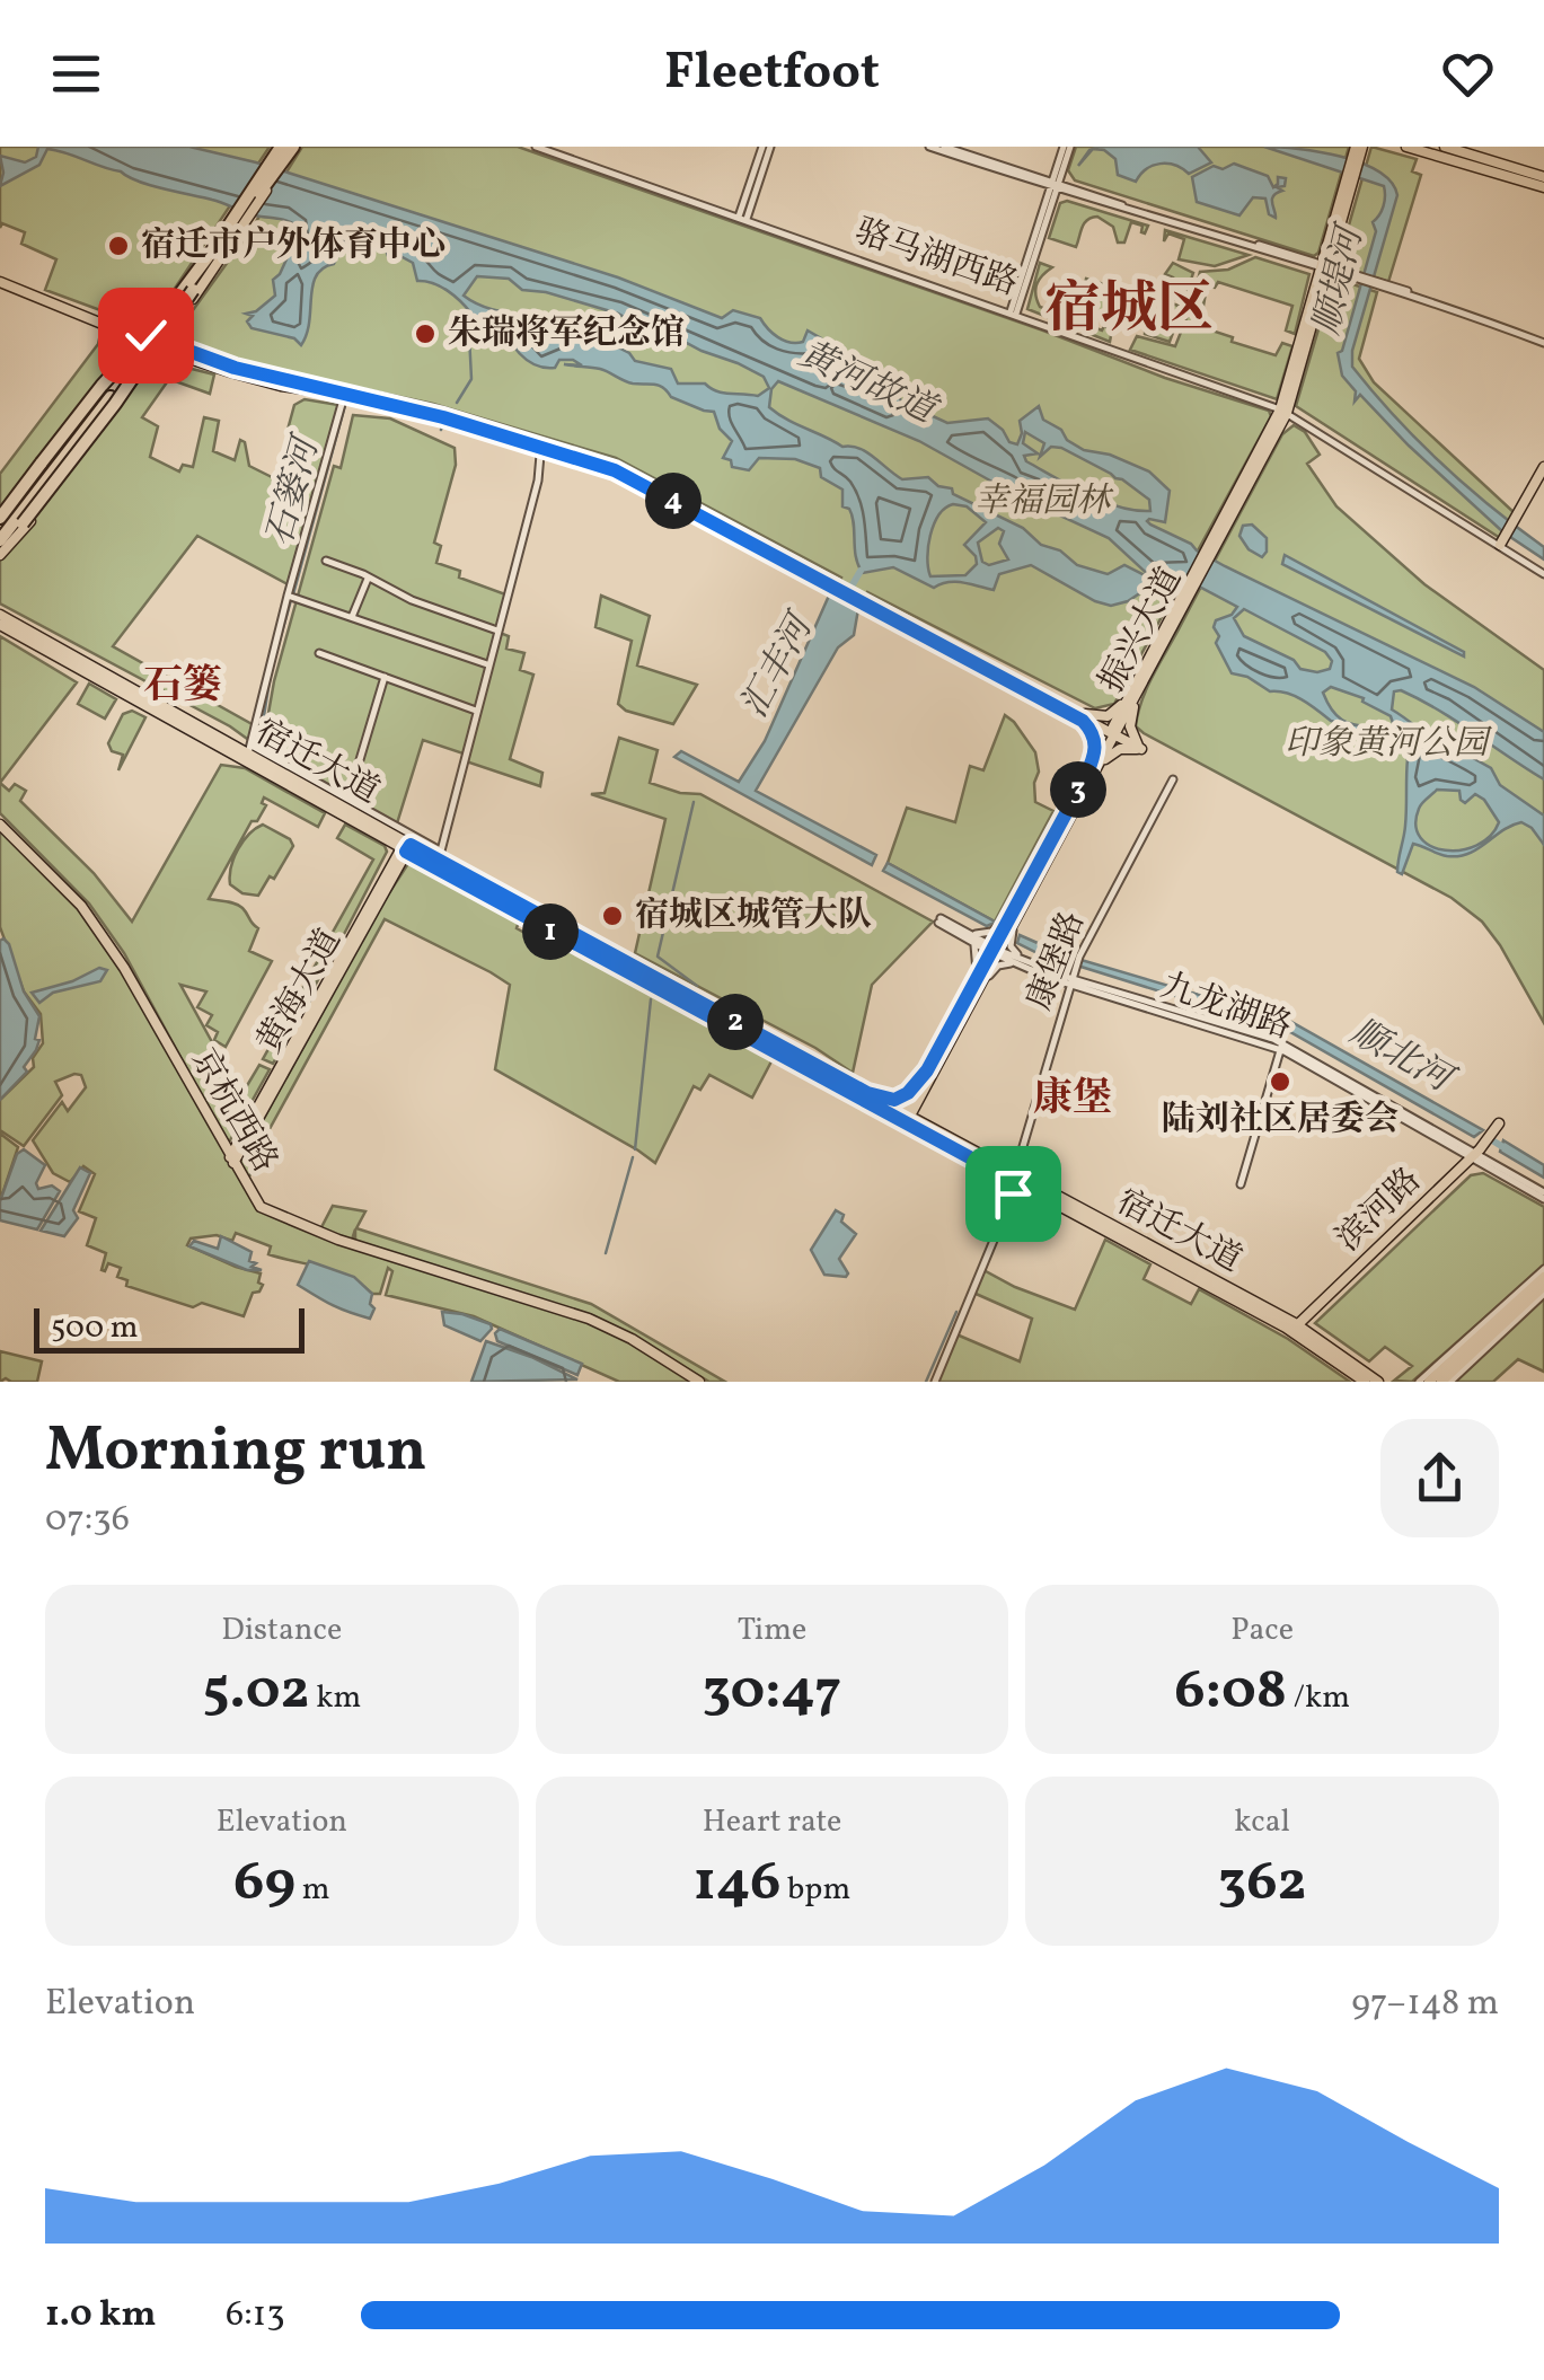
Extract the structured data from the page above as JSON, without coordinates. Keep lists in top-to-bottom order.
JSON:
{
  "streets": {
    "main road": [
      "振兴大道",
      "宿迁大道",
      "黄海大道",
      "京杭西路",
      "滨河路"
    ],
    "street": ["骆马湖西路", "康堡路", "九龙湖路"]
  },
  "crossings": [
    ["骆马湖西路", "振兴大道"],
    ["振兴大道", "宿迁大道"],
    ["振兴大道", "九龙湖路"],
    ["宿迁大道", "康堡路"],
    ["宿迁大道", "黄海大道"],
    ["宿迁大道", "滨河路"],
    ["康堡路", "九龙湖路"],
    ["黄海大道", "京杭西路"],
    ["九龙湖路", "滨河路"]
  ],
  "districts": ["宿城区", "石篓", "康堡"],
  "water": [
    "顺堤河",
    "黄河故道",
    "石篓河",
    "汇丰河",
    "顺北河"
  ],
  "parks": ["幸福园林", "印象黄河公园"],
  "places": [
    "宿迁市户外体育中心",
    "朱瑞将军纪念馆",
    "宿城区城管大队",
    "陆刘社区居委会"
  ],
  "scale_bar": "500 m",
  "page": {
    "header": "Fleetfoot",
    "pins": [
      "4",
      "3",
      "1",
      "2"
    ],
    "scale": "500 m",
    "heading": ["Morning run", "07:36"],
    "stats": [
      ["Distance", "5.02 km"],
      ["Time", "30:47"],
      ["Pace", "6:08 /km"],
      ["Elevation", "69 m"],
      ["Heart rate", "146 bpm"],
      ["kcal", "362"]
    ],
    "chart": ["Elevation", "97–148 m"],
    "list": [
      {
        "name": "1.0 km",
        "note": "6:13"
      }
    ]
  }
}
